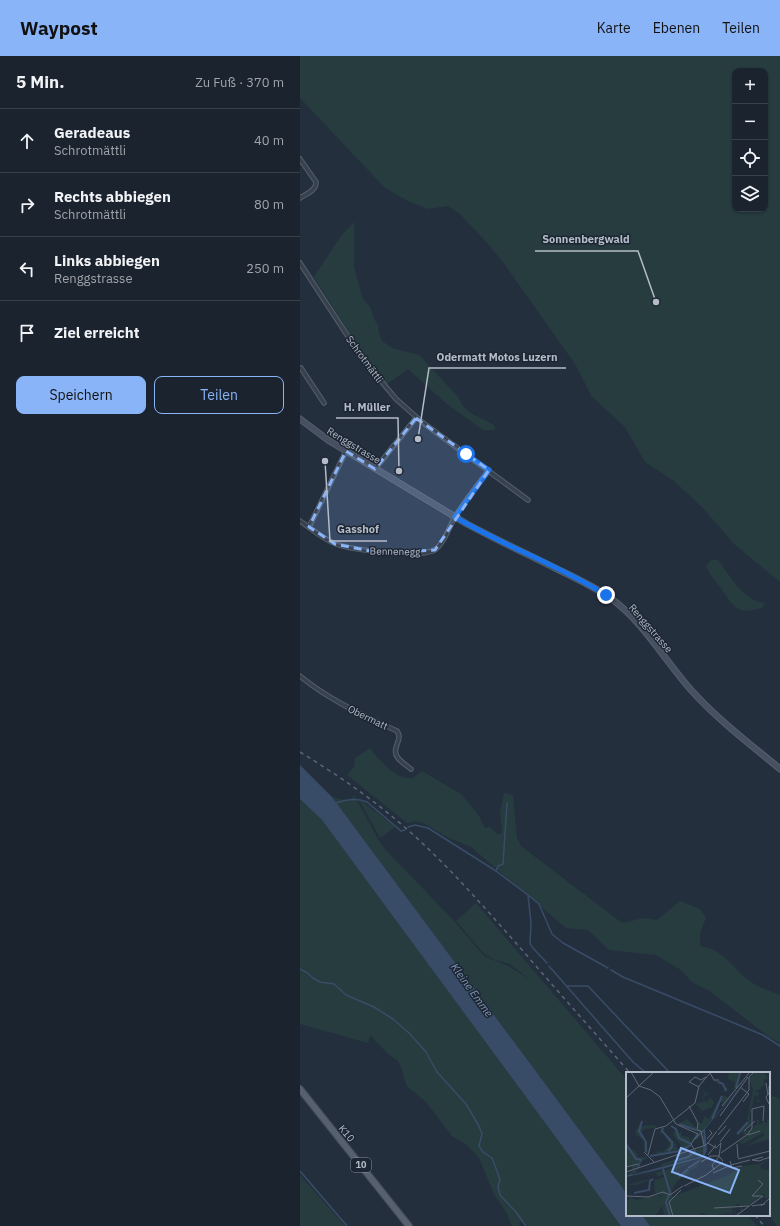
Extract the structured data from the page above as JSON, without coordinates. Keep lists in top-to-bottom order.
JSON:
{
  "streets": {
    "main road": ["Renggstrasse", "K10", "10"],
    "street": ["Schrotmättli", "Bennenegg", "Obermatt"]
  },
  "crossings": [
    ["Renggstrasse", "Bennenegg"]
  ],
  "water": ["Kleine Emme"],
  "places": [
    "Sonnenbergwald",
    "Odermatt Motos Luzern",
    "Gasshof",
    "H. Müller"
  ],
  "page": {
    "header": "Waypost",
    "nav": ["Karte", "Ebenen", "Teilen"],
    "heading": ["5 Min.", "Zu Fuß · 370 m"],
    "map_buttons": ["+", "−"],
    "list": [
      ["Geradeaus", "Schrotmättli", "40 m"],
      ["Rechts abbiegen", "Schrotmättli", "80 m"],
      ["Links abbiegen", "Renggstrasse", "250 m"],
      "Ziel erreicht"
    ],
    "buttons": ["Speichern", "Teilen"]
  }
}
